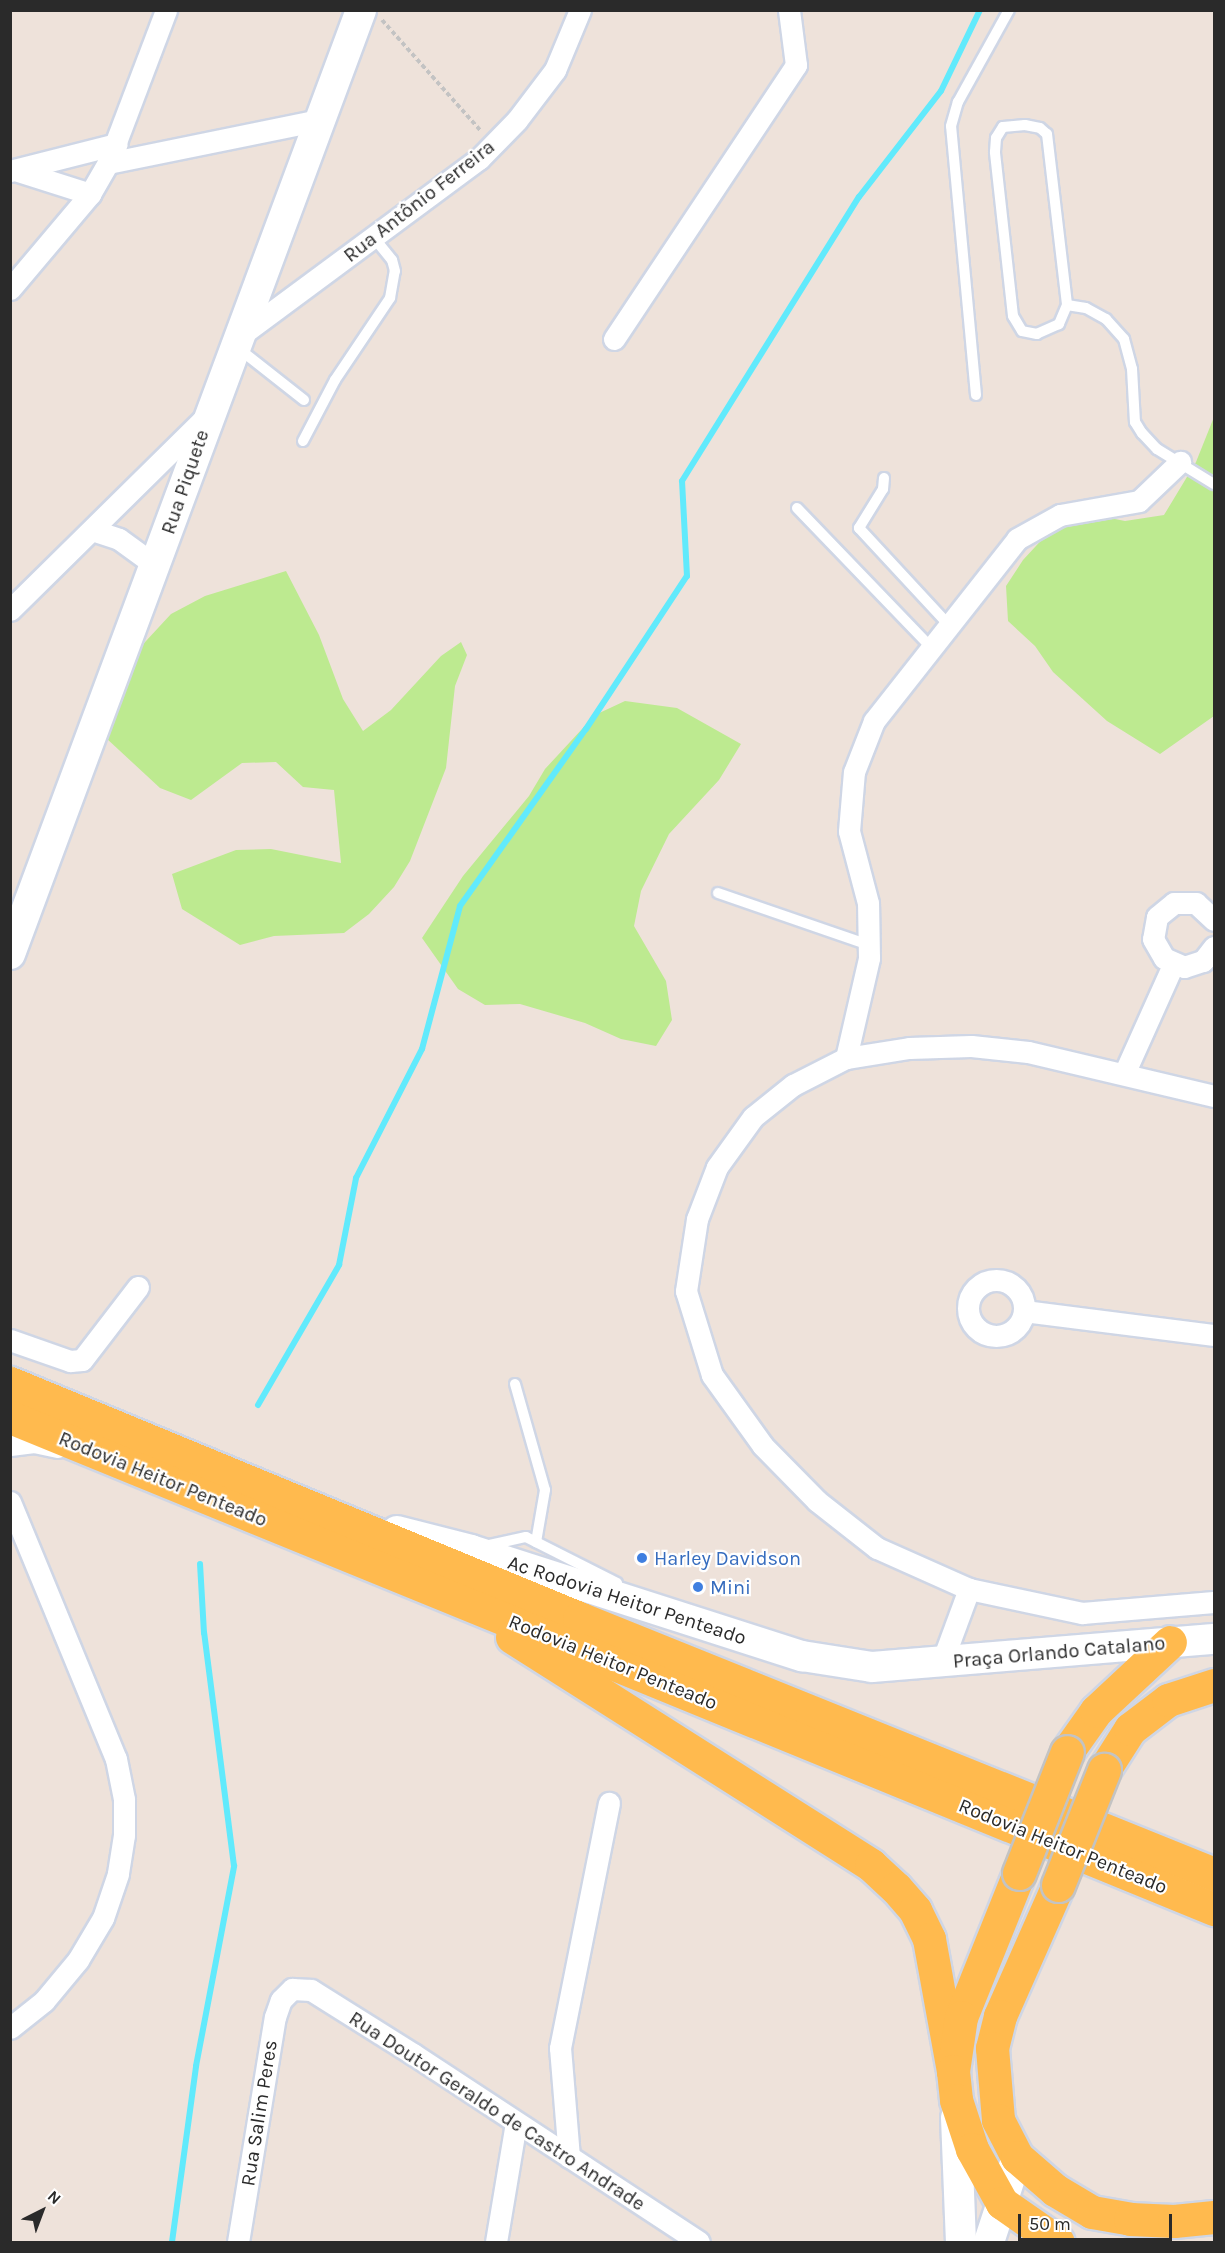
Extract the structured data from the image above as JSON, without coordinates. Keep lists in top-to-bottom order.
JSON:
{
  "streets": {
    "main road": ["Rodovia Heitor Penteado"],
    "street": [
      "Rua Antônio Ferreira",
      "Rua Piquete",
      "Ac Rodovia Heitor Penteado",
      "Praça Orlando Catalano",
      "Rua Doutor Geraldo de Castro Andrade",
      "Rua Salim Peres"
    ]
  },
  "crossings": [
    ["Rua Antônio Ferreira", "Rua Piquete"],
    ["Rodovia Heitor Penteado", "Ac Rodovia Heitor Penteado"],
    ["Ac Rodovia Heitor Penteado", "Praça Orlando Catalano"],
    ["Rua Doutor Geraldo de Castro Andrade", "Rua Salim Peres"]
  ],
  "places": ["Harley Davidson", "Mini"],
  "scale_bar": "50 m",
  "north": "top right"
}
